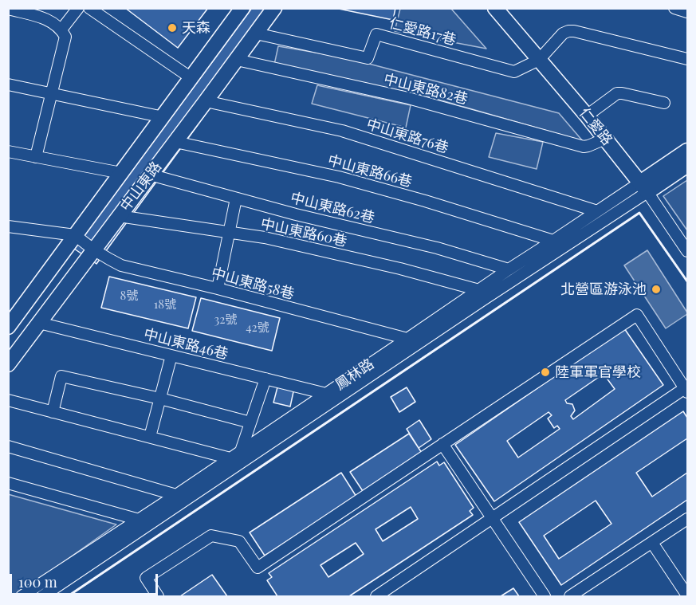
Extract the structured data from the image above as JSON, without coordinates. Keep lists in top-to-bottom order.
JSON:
{
  "streets": {
    "main road": ["仁愛路", "中山東路", "鳳林路"],
    "street": [
      "仁愛路17巷",
      "中山東路82巷",
      "中山東路76巷",
      "中山東路66巷",
      "中山東路62巷",
      "中山東路60巷",
      "中山東路58巷",
      "中山東路46巷"
    ]
  },
  "crossings": [
    ["仁愛路17巷", "仁愛路"],
    ["仁愛路17巷", "中山東路"],
    ["中山東路82巷", "仁愛路"],
    ["中山東路82巷", "中山東路"],
    ["仁愛路", "鳳林路"],
    ["中山東路76巷", "中山東路"],
    ["中山東路76巷", "鳳林路"],
    ["中山東路66巷", "中山東路"],
    ["中山東路66巷", "鳳林路"],
    ["中山東路", "中山東路62巷"],
    ["中山東路", "中山東路60巷"],
    ["中山東路", "中山東路58巷"],
    ["中山東路", "中山東路46巷"],
    ["中山東路62巷", "鳳林路"],
    ["中山東路60巷", "鳳林路"],
    ["中山東路58巷", "鳳林路"],
    ["中山東路46巷", "鳳林路"]
  ],
  "places": ["天森", "北營區游泳池", "陸軍軍官學校"],
  "house_numbers": [
    "8號",
    "18號",
    "32號",
    "42號"
  ],
  "scale_bar": "100 m"
}
